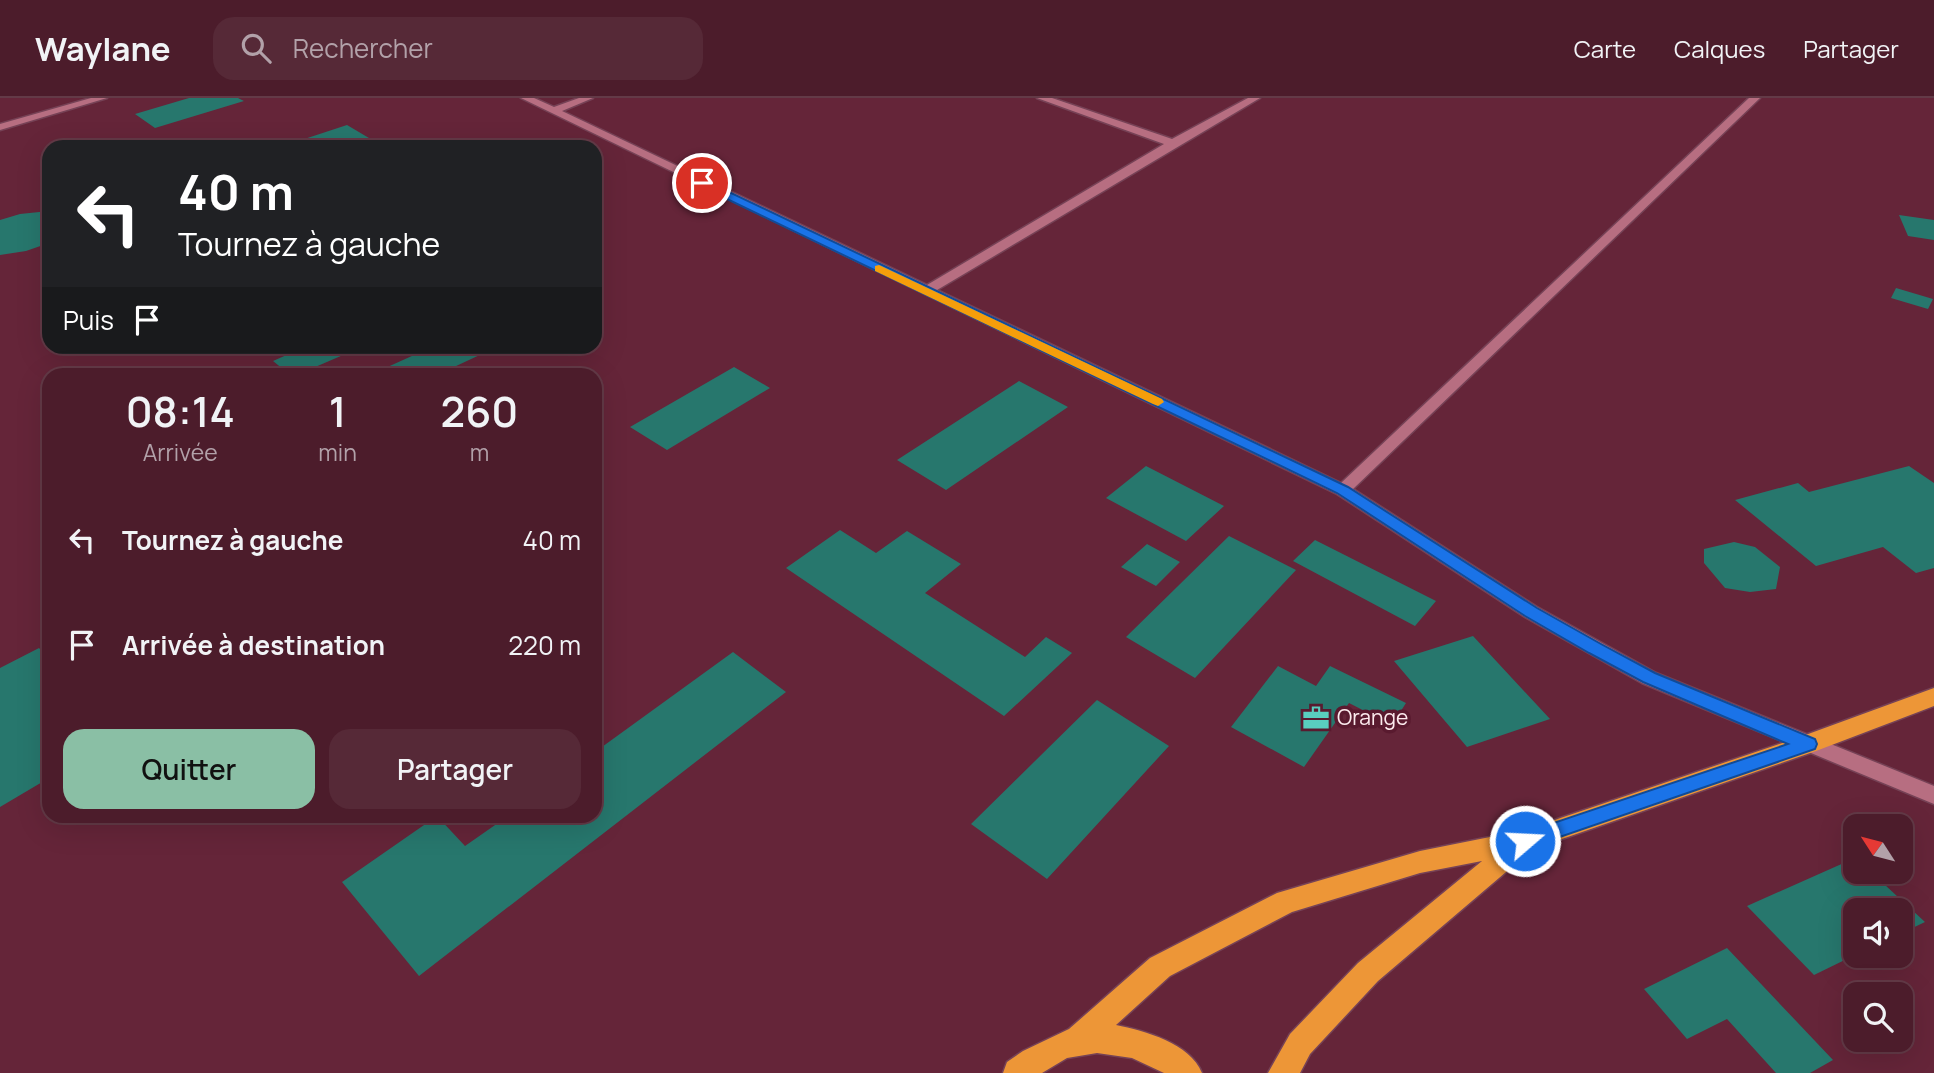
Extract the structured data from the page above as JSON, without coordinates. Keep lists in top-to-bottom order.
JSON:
{
  "places": {
    "office": ["Orange"]
  },
  "north": "top left",
  "page": {
    "header": "Waylane",
    "search": "Rechercher",
    "nav": ["Carte", "Calques", "Partager"],
    "turn": ["40 m", "Tournez à gauche"],
    "then": "Puis",
    "eta": [
      "08:14",
      "Arrivée",
      "1",
      "min",
      "260",
      "m"
    ],
    "list": [
      {
        "name": "Tournez à gauche",
        "value": "40 m"
      },
      {
        "name": "Arrivée à destination",
        "value": "220 m"
      }
    ],
    "buttons": ["Quitter", "Partager"]
  }
}
